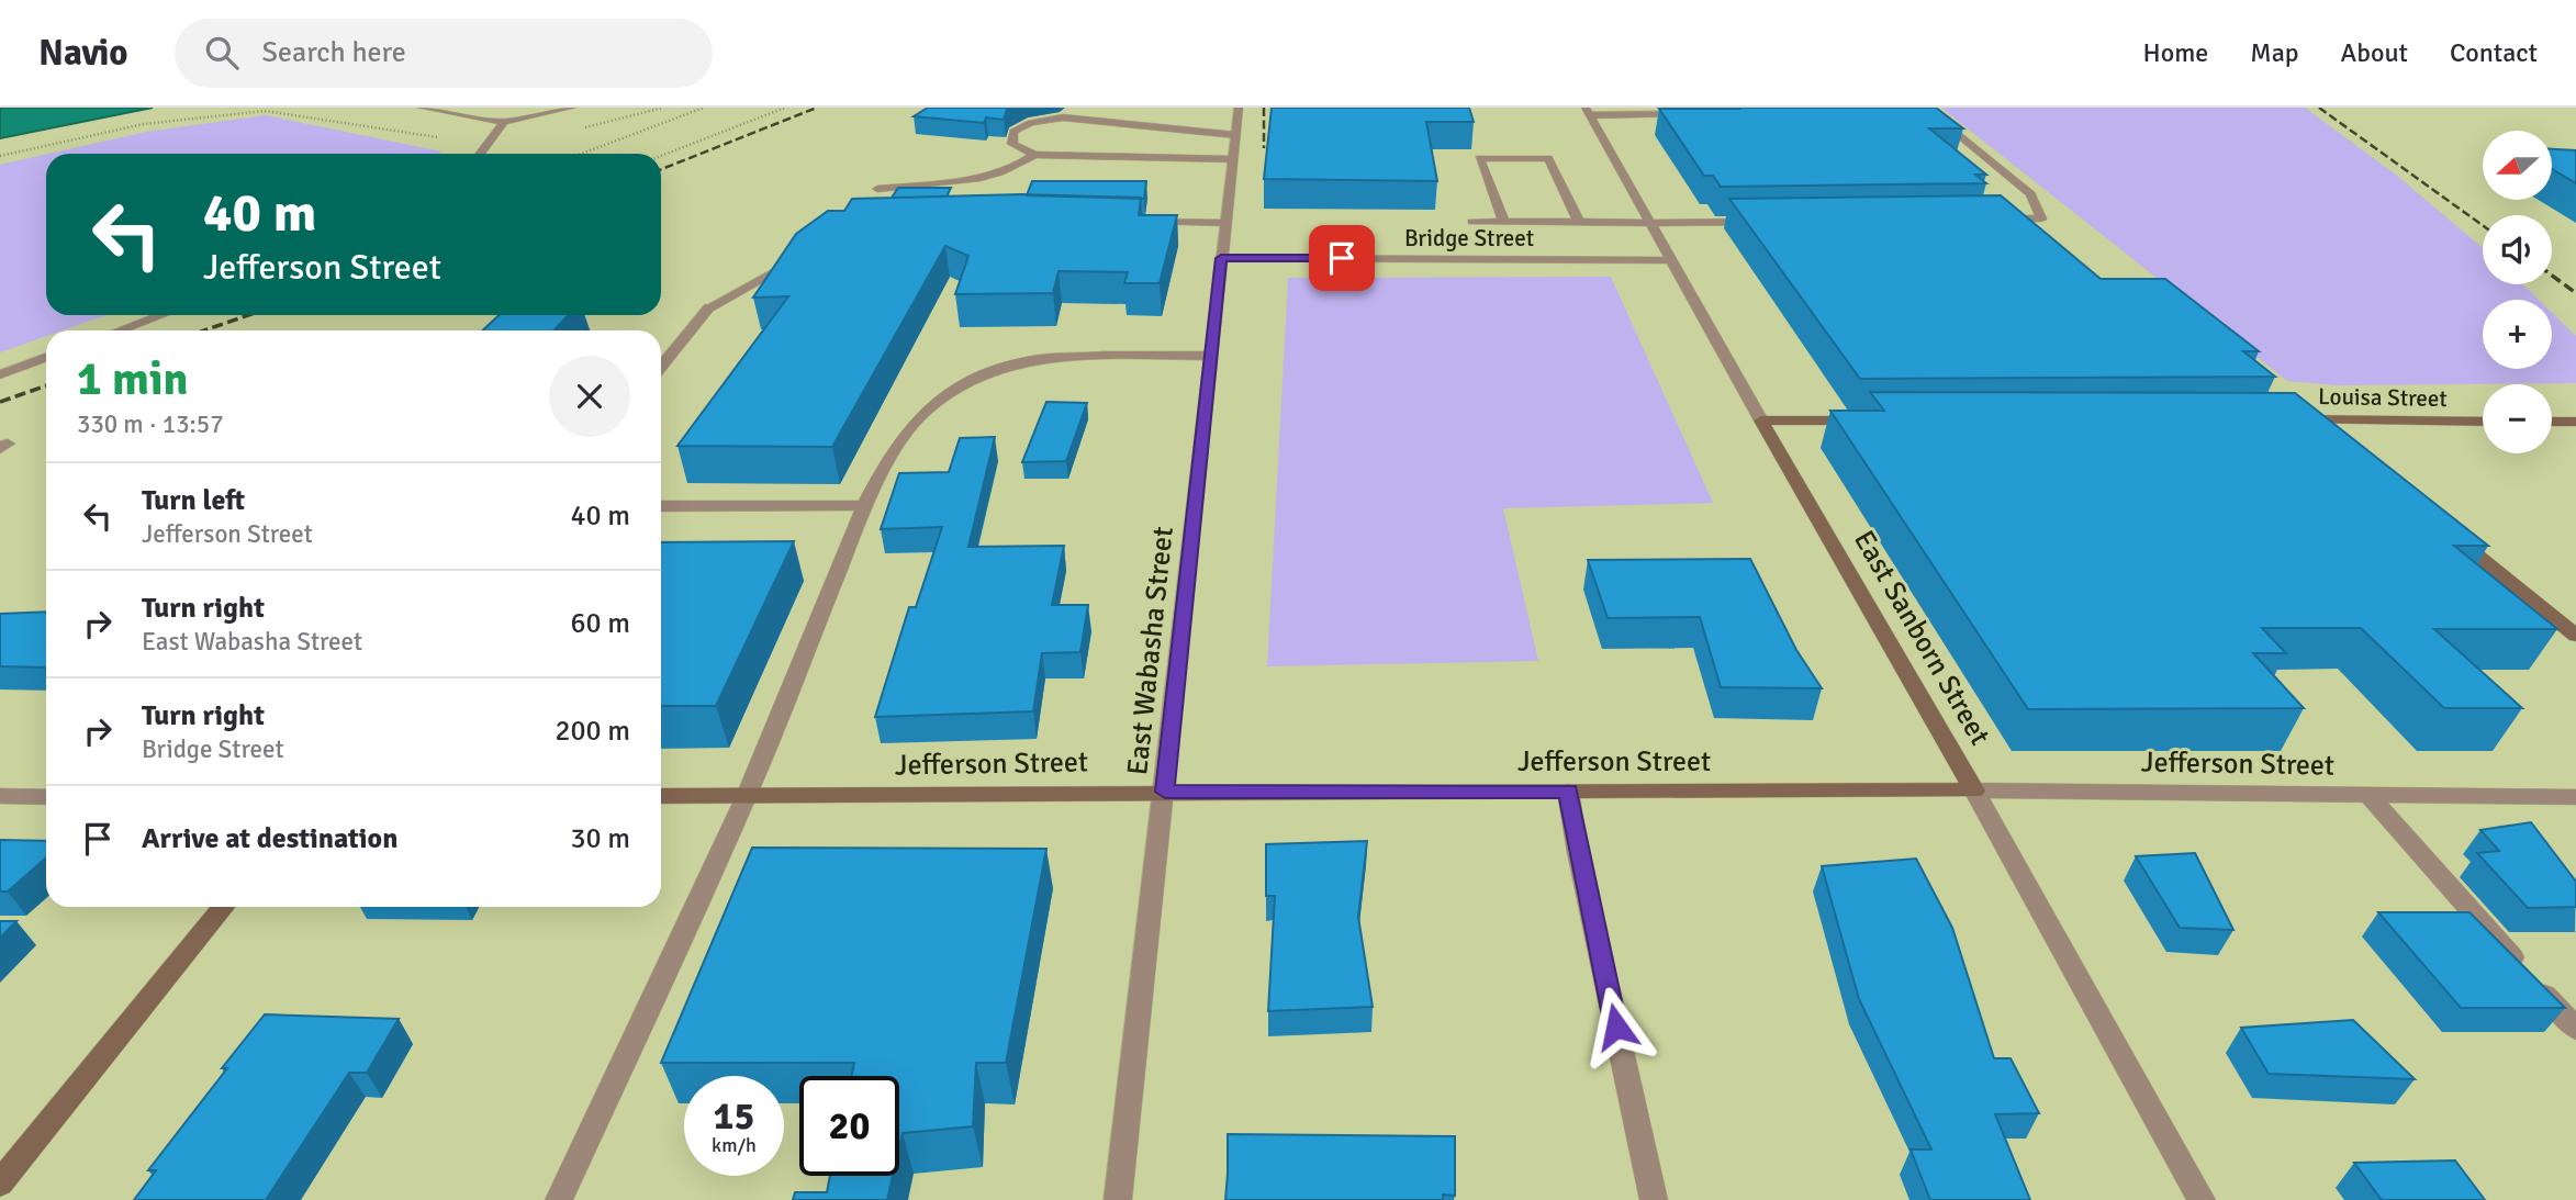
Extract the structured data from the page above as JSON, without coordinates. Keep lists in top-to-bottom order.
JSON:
{
  "streets": {
    "street": [
      "Bridge Street",
      "Louisa Street",
      "East Sanborn Street",
      "East Wabasha Street",
      "Jefferson Street"
    ]
  },
  "crossings": [
    ["Bridge Street", "East Sanborn Street"],
    ["Bridge Street", "East Wabasha Street"],
    ["East Sanborn Street", "Jefferson Street"],
    ["East Wabasha Street", "Jefferson Street"]
  ],
  "north": "left",
  "page": {
    "header": "Navio",
    "search": "Search here",
    "nav": [
      "Home",
      "Map",
      "About",
      "Contact"
    ],
    "map_buttons": ["+", "−"],
    "turn": ["40 m", "Jefferson Street"],
    "heading": ["1 min", "330 m · 13:57"],
    "list": [
      {
        "name": "Turn left",
        "note": "Jefferson Street",
        "value": "40 m"
      },
      {
        "name": "Turn right",
        "note": "East Wabasha Street",
        "value": "60 m"
      },
      {
        "name": "Turn right",
        "note": "Bridge Street",
        "value": "200 m"
      },
      {
        "name": "Arrive at destination",
        "value": "30 m"
      }
    ],
    "speed": "15 km/h",
    "limit": "20"
  }
}
